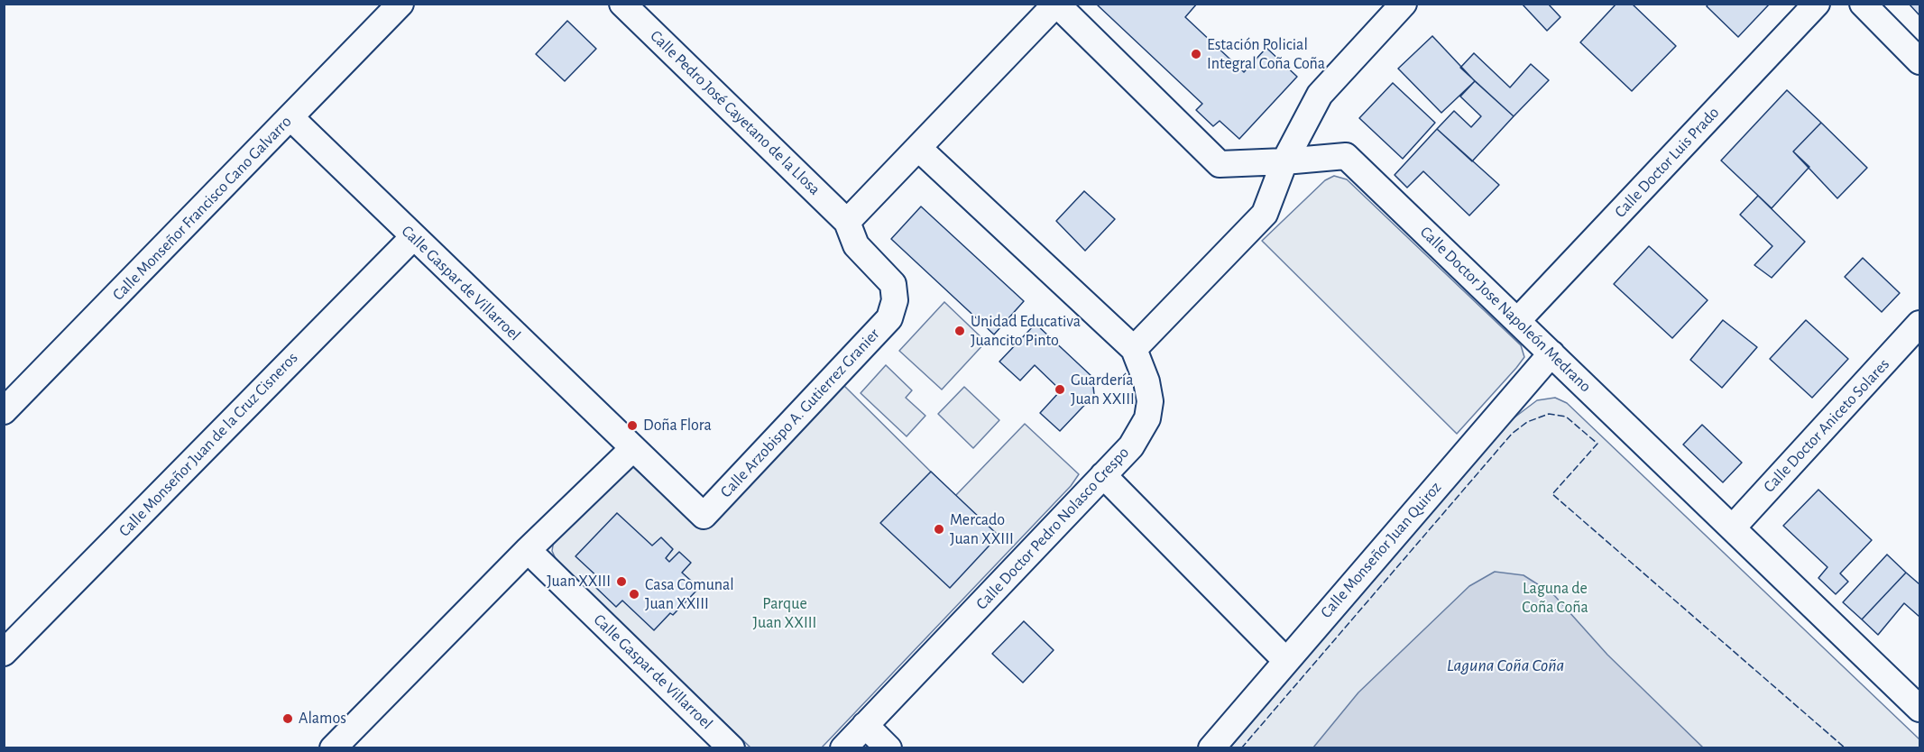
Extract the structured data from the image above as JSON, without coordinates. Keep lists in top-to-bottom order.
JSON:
{
  "streets": {
    "street": [
      "Calle Pedro José Cayetano de la Llosa",
      "Calle Doctor Luis Prado",
      "Calle Monseñor Francisco Cano Galvarro",
      "Calle Gaspar de Villarroel",
      "Calle Doctor Jose Napoleón Medrano",
      "Calle Arzobispo A. Gutierrez Granier",
      "Calle Doctor Aniceto Solares",
      "Calle Monseñor Juan de la Cruz Cisneros",
      "Calle Doctor Pedro Nolasco Crespo",
      "Calle Monseñor Juan Quiroz"
    ]
  },
  "crossings": [
    ["Calle Pedro José Cayetano de la Llosa", "Calle Arzobispo A. Gutierrez Granier"],
    ["Calle Doctor Luis Prado", "Calle Doctor Jose Napoleón Medrano"],
    ["Calle Monseñor Francisco Cano Galvarro", "Calle Gaspar de Villarroel"],
    ["Calle Gaspar de Villarroel", "Calle Arzobispo A. Gutierrez Granier"],
    ["Calle Gaspar de Villarroel", "Calle Monseñor Juan de la Cruz Cisneros"],
    ["Calle Doctor Jose Napoleón Medrano", "Calle Doctor Aniceto Solares"],
    ["Calle Doctor Jose Napoleón Medrano", "Calle Monseñor Juan Quiroz"]
  ],
  "water": ["Laguna Coña Coña"],
  "parks": ["Laguna de Coña Coña", "Parque Juan XXIII"],
  "places": [
    "Estación Policial Integral Coña Coña",
    "Unidad Educativa Juancito Pinto",
    "Guardería Juan XXIII",
    "Doña Flora",
    "Mercado Juan XXIII",
    "Juan XXIII",
    "Casa Comunal Juan XXIII",
    "Alamos"
  ]
}
